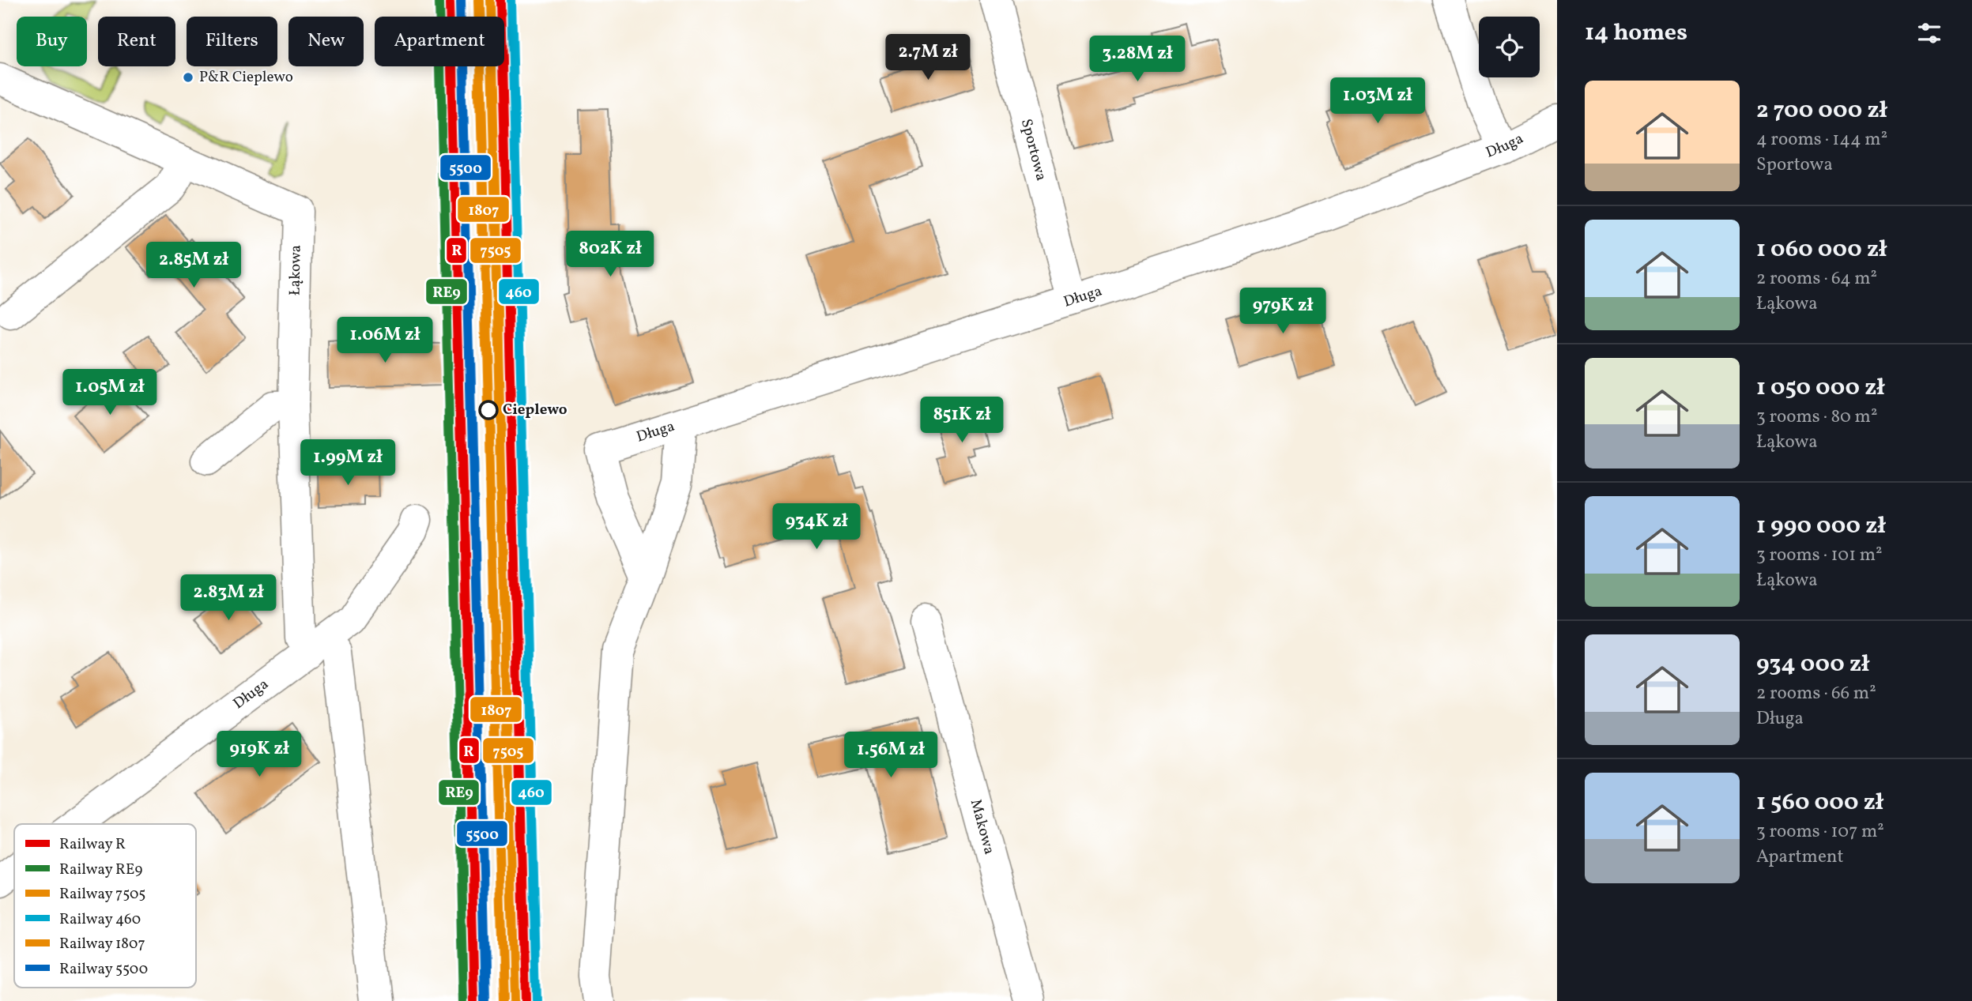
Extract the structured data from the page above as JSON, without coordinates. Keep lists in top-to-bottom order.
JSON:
{
  "streets": {
    "street": [
      "Długa",
      "Sportowa",
      "Łąkowa",
      "Makowa"
    ]
  },
  "crossings": [
    ["Długa", "Sportowa"],
    ["Długa", "Łąkowa"]
  ],
  "places": ["P&R Cieplewo", "Cieplewo"],
  "lines": [
    "rail line R",
    "rail line RE9",
    "rail line 7505",
    "rail line 460",
    "rail line 5500",
    "rail line 1807"
  ],
  "legend": [
    "Railway R",
    "Railway RE9",
    "Railway 7505",
    "Railway 460",
    "Railway 1807",
    "Railway 5500"
  ],
  "page": {
    "heading": "14 homes",
    "chip": [
      "Buy",
      "Rent",
      "Filters",
      "New",
      "Apartment"
    ],
    "price": [
      "2.7M zł",
      "3.28M zł",
      "1.03M zł",
      "802K zł",
      "2.85M zł",
      "979K zł",
      "1.06M zł",
      "1.05M zł",
      "851K zł",
      "1.99M zł",
      "934K zł",
      "2.83M zł",
      "919K zł",
      "1.56M zł"
    ],
    "list": [
      {
        "name": "2 700 000 zł",
        "note": "4 rooms · 144 m² · Sportowa"
      },
      {
        "name": "1 060 000 zł",
        "note": "2 rooms · 64 m² · Łąkowa"
      },
      {
        "name": "1 050 000 zł",
        "note": "3 rooms · 80 m² · Łąkowa"
      },
      {
        "name": "1 990 000 zł",
        "note": "3 rooms · 101 m² · Łąkowa"
      },
      {
        "name": "934 000 zł",
        "note": "2 rooms · 66 m² · Długa"
      },
      {
        "name": "1 560 000 zł",
        "note": "3 rooms · 107 m² · Apartment"
      }
    ]
  }
}
